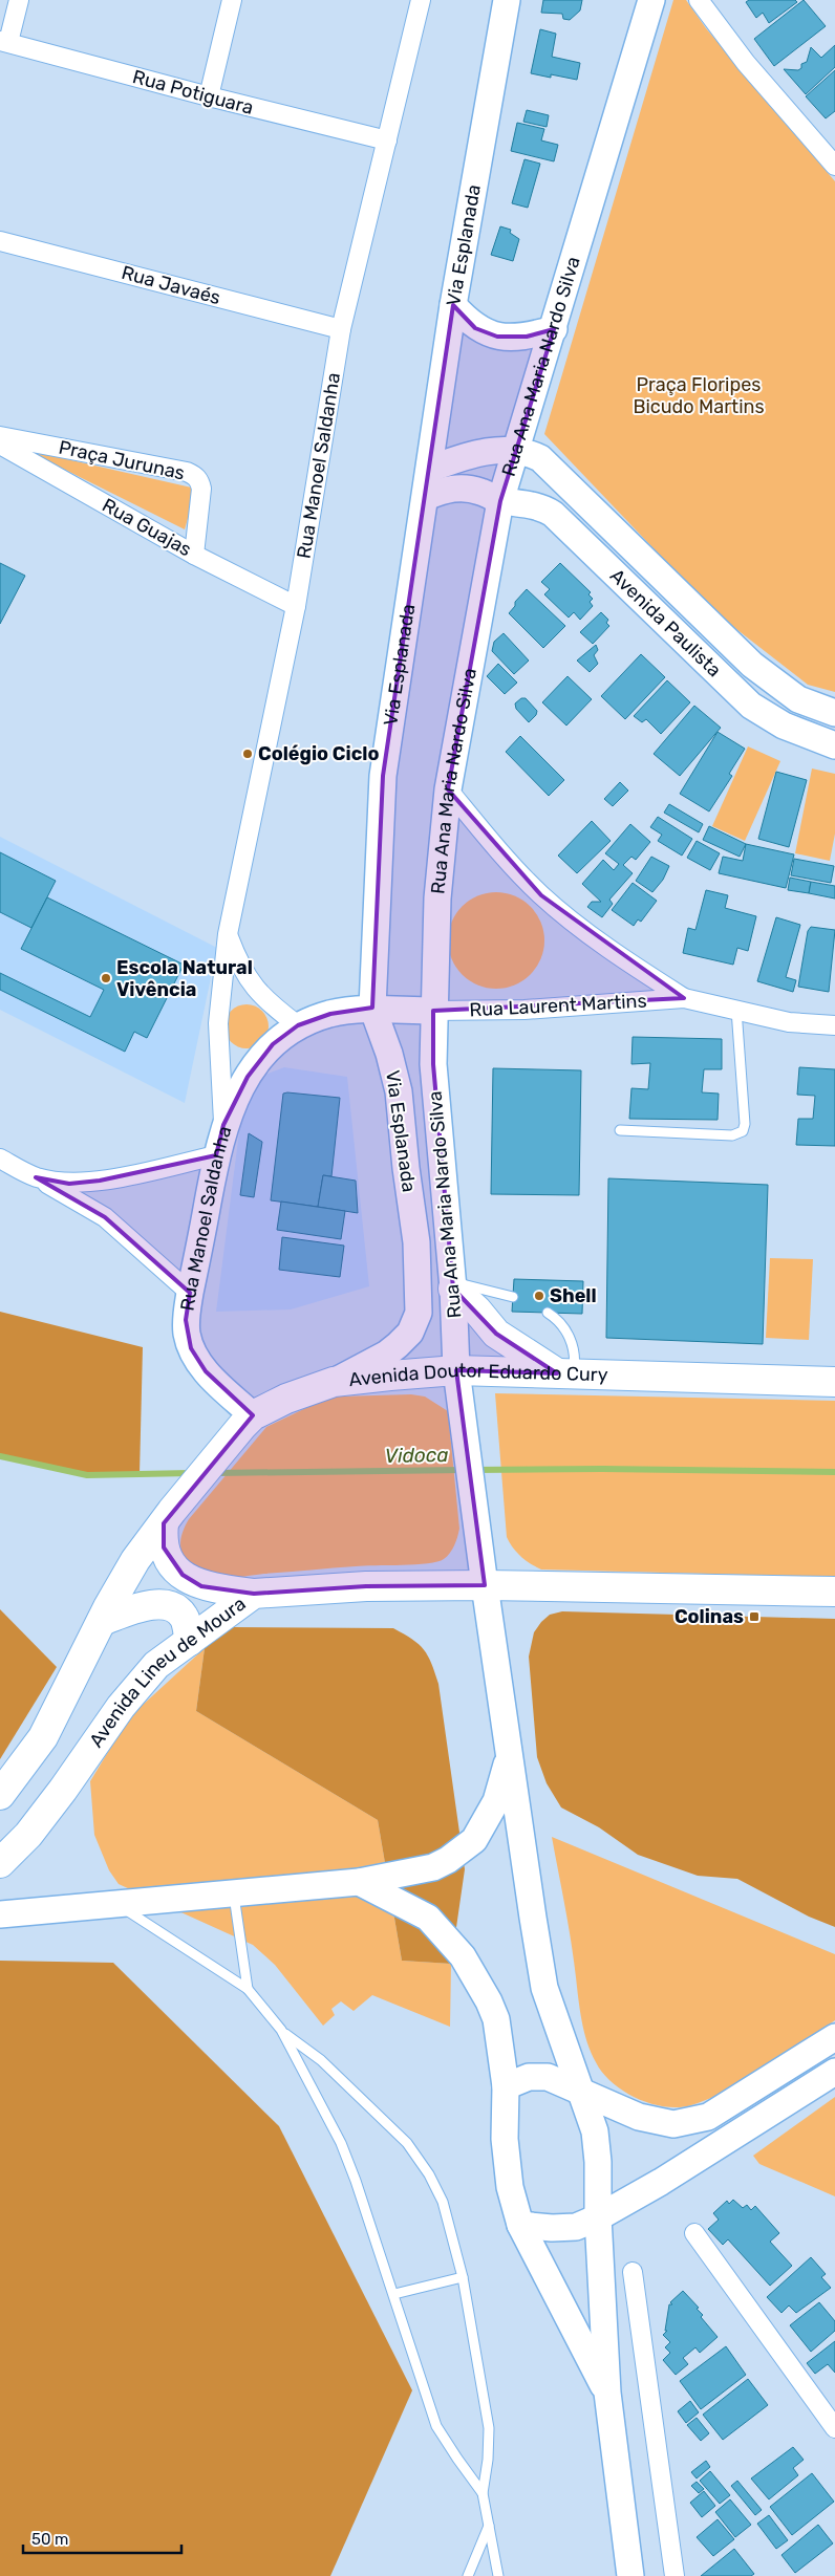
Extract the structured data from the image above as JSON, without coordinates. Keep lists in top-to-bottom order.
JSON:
{
  "streets": {
    "main road": [
      "Via Esplanada",
      "Rua Ana Maria Nardo Silva",
      "Rua Manoel Saldanha",
      "Avenida Paulista",
      "Avenida Doutor Eduardo Cury",
      "Avenida Lineu de Moura"
    ],
    "street": [
      "Rua Potiguara",
      "Rua Javaés",
      "Praça Jurunas",
      "Rua Guajas",
      "Rua Laurent Martins"
    ]
  },
  "crossings": [
    ["Rua Potiguara", "Rua Manoel Saldanha"],
    ["Via Esplanada", "Avenida Paulista"],
    ["Via Esplanada", "Avenida Doutor Eduardo Cury"],
    ["Rua Javaés", "Rua Manoel Saldanha"],
    ["Rua Ana Maria Nardo Silva", "Avenida Paulista"],
    ["Rua Ana Maria Nardo Silva", "Rua Laurent Martins"],
    ["Rua Ana Maria Nardo Silva", "Avenida Doutor Eduardo Cury"],
    ["Rua Ana Maria Nardo Silva", "Avenida Lineu de Moura"],
    ["Praça Jurunas", "Rua Guajas"],
    ["Rua Manoel Saldanha", "Rua Guajas"],
    ["Rua Manoel Saldanha", "Avenida Doutor Eduardo Cury"]
  ],
  "water": ["Vidoca"],
  "parks": ["Praça Floripes Bicudo Martins"],
  "places": {
    "other": ["Colégio Ciclo", "Escola Natural Vivência", "Shell"],
    "transit": ["Colinas"]
  },
  "scale_bar": "50 m"
}
